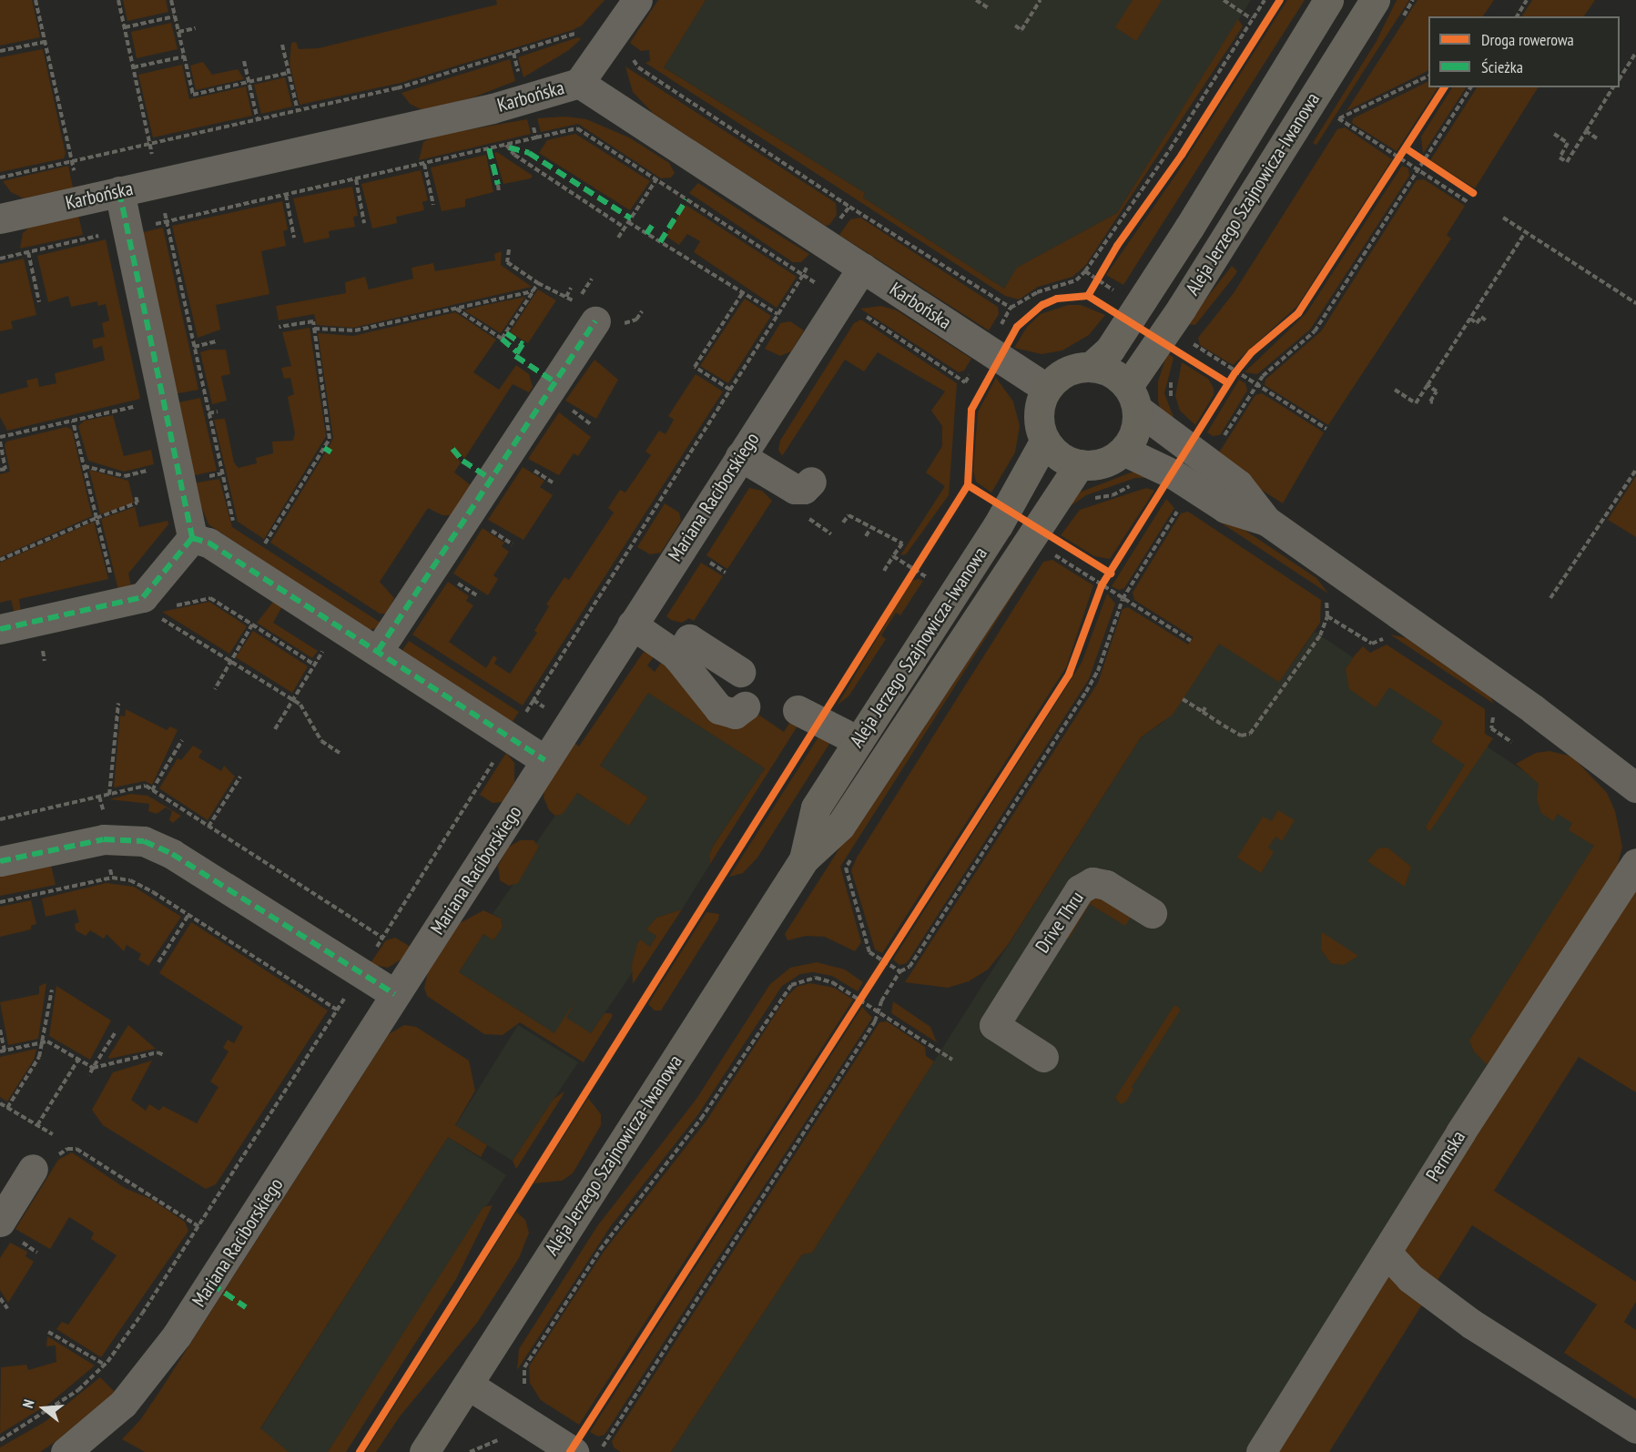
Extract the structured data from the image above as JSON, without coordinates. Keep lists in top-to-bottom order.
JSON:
{
  "streets": {
    "main road": ["Aleja Jerzego Szajnowicza-Iwanowa"],
    "street": [
      "Karbońska",
      "Mariana Raciborskiego",
      "Drive Thru",
      "Permska"
    ]
  },
  "crossings": [
    ["Karbońska", "Aleja Jerzego Szajnowicza-Iwanowa"],
    ["Karbońska", "Mariana Raciborskiego"]
  ],
  "legend": ["Droga rowerowa", "Ścieżka"],
  "north": "left"
}
